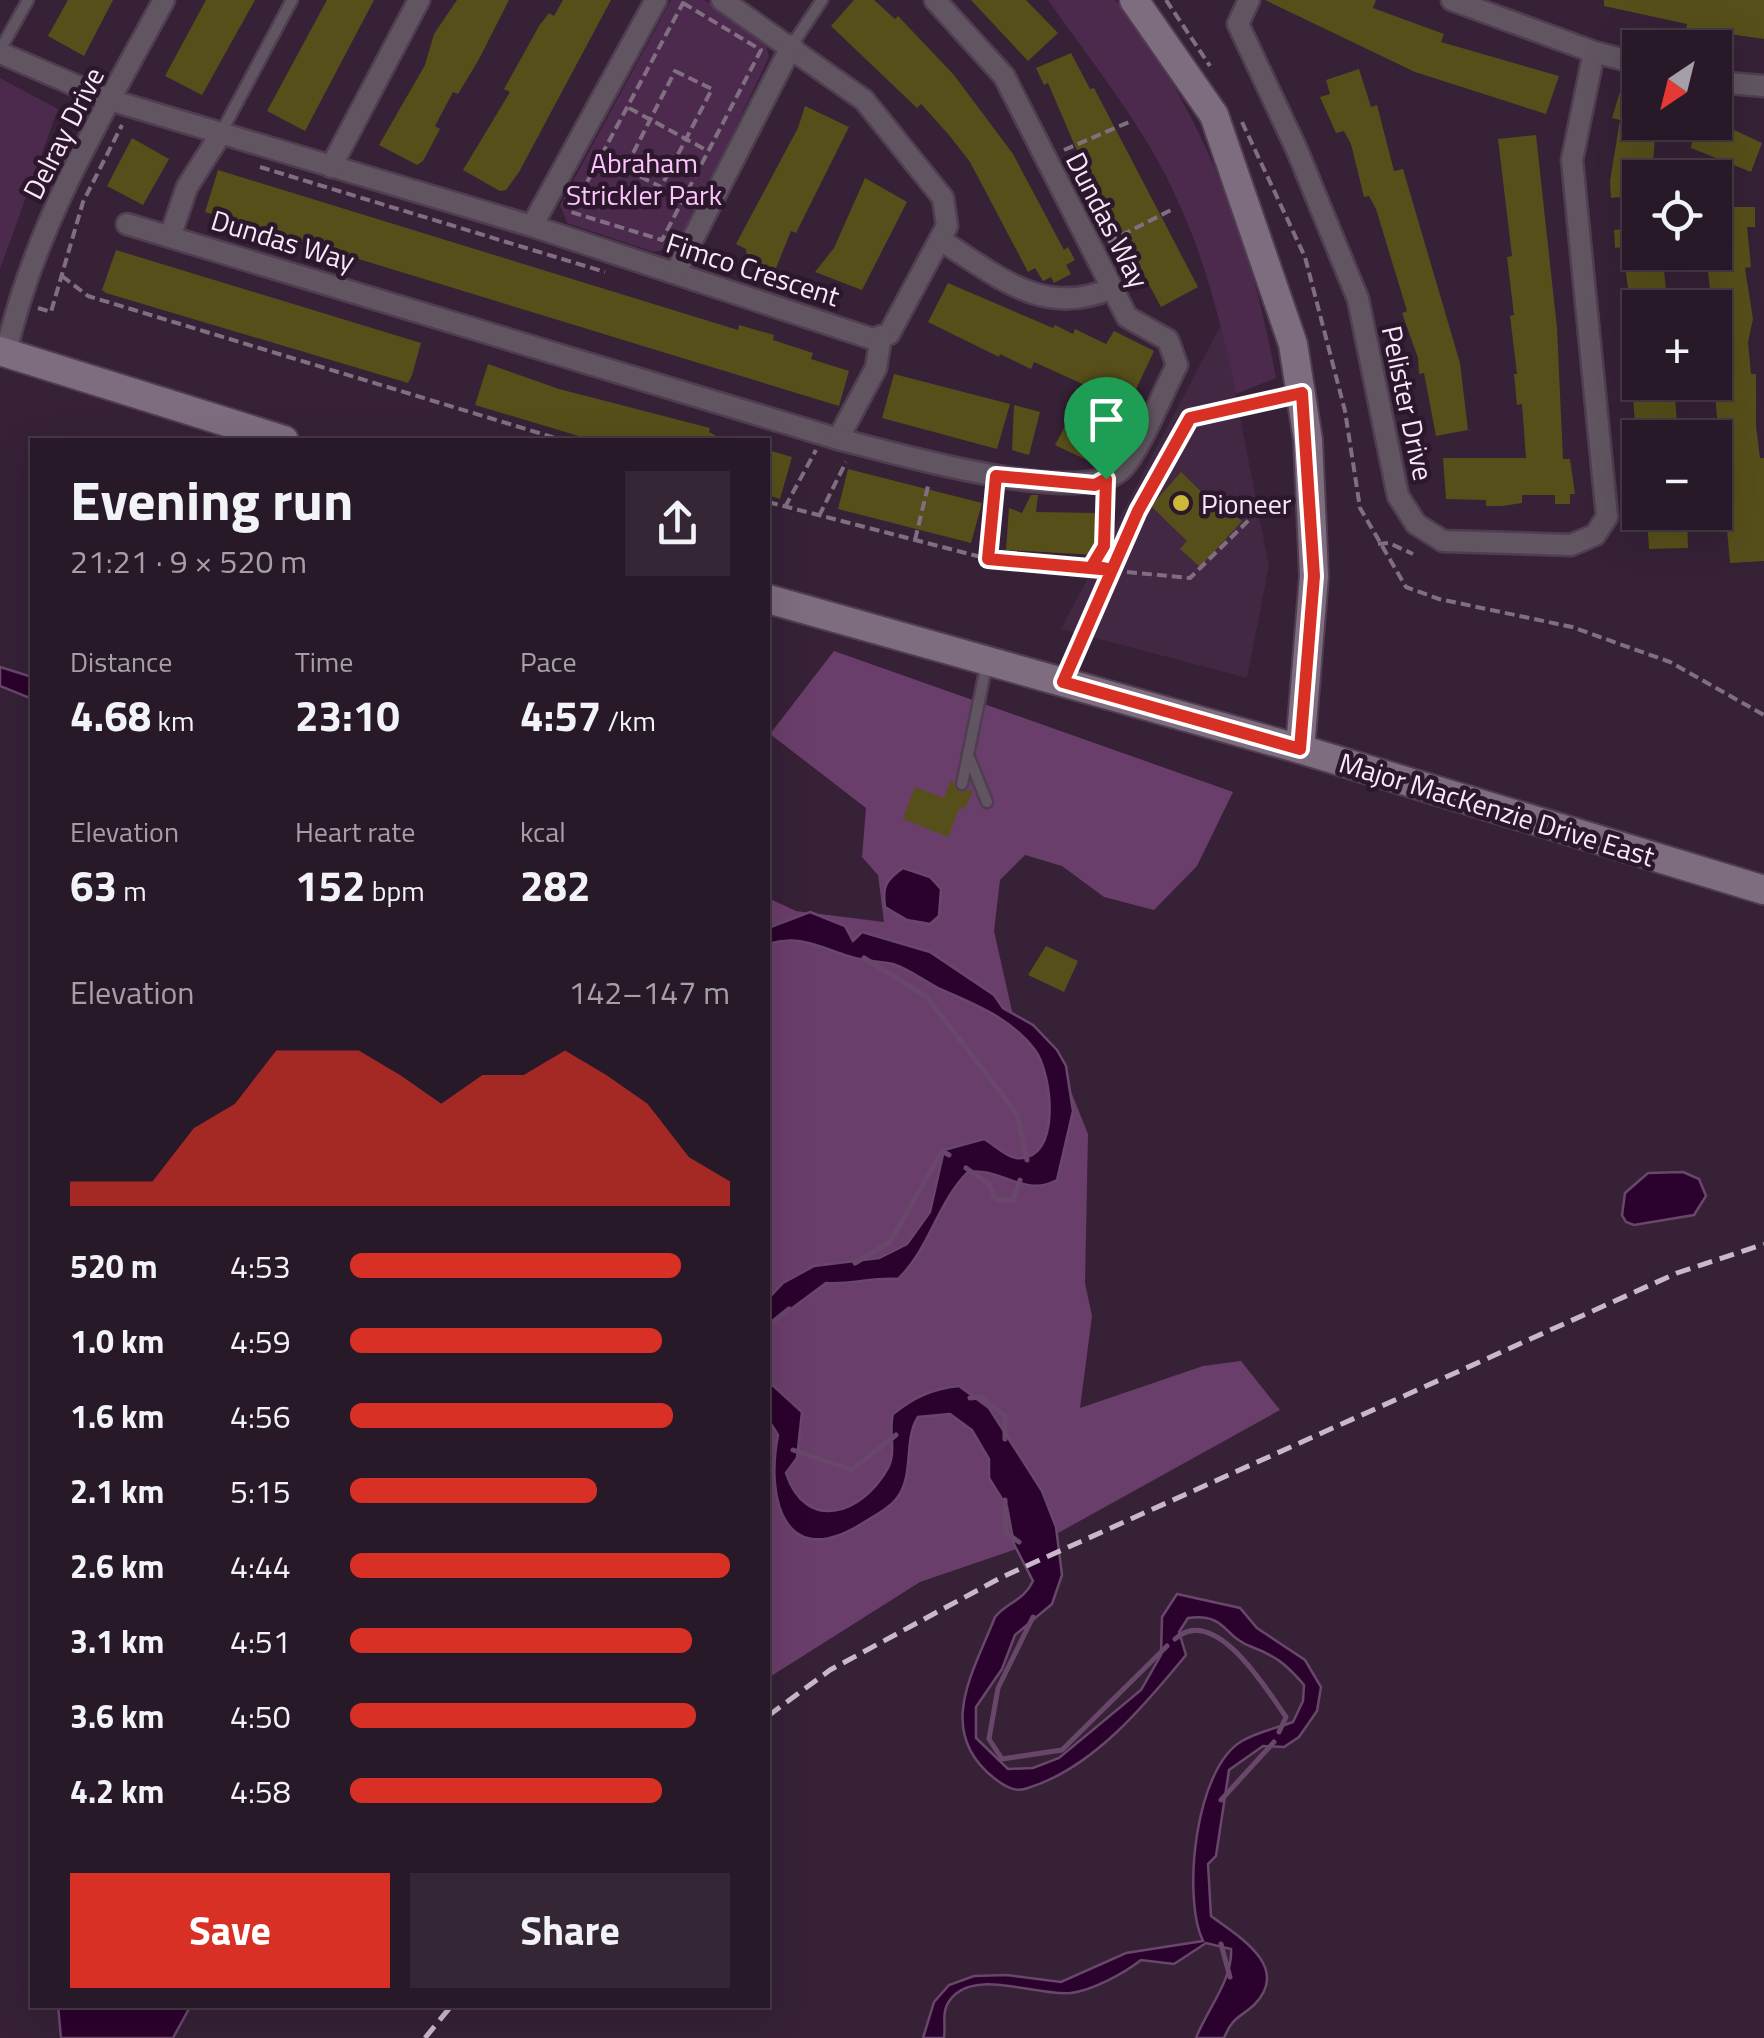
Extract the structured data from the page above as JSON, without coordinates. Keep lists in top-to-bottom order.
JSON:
{
  "streets": {
    "main road": ["Major MacKenzie Drive East"],
    "street": [
      "Delray Drive",
      "Dundas Way",
      "Fimco Crescent",
      "Pelister Drive"
    ]
  },
  "crossings": [
    ["Delray Drive", "Fimco Crescent"],
    ["Dundas Way", "Fimco Crescent"]
  ],
  "parks": ["Abraham Strickler Park"],
  "places": ["Pioneer"],
  "north": "bottom left",
  "page": {
    "map_buttons": ["+", "−"],
    "heading": ["Evening run", "21:21 · 9 × 520 m"],
    "stats": [
      ["Distance", "4.68 km"],
      ["Time", "23:10"],
      ["Pace", "4:57 /km"],
      ["Elevation", "63 m"],
      ["Heart rate", "152 bpm"],
      ["kcal", "282"]
    ],
    "chart": ["Elevation", "142–147 m"],
    "list": [
      {
        "name": "520 m",
        "note": "4:53"
      },
      {
        "name": "1.0 km",
        "note": "4:59"
      },
      {
        "name": "1.6 km",
        "note": "4:56"
      },
      {
        "name": "2.1 km",
        "note": "5:15"
      },
      {
        "name": "2.6 km",
        "note": "4:44"
      },
      {
        "name": "3.1 km",
        "note": "4:51"
      },
      {
        "name": "3.6 km",
        "note": "4:50"
      },
      {
        "name": "4.2 km",
        "note": "4:58"
      }
    ],
    "buttons": ["Save", "Share"]
  }
}
